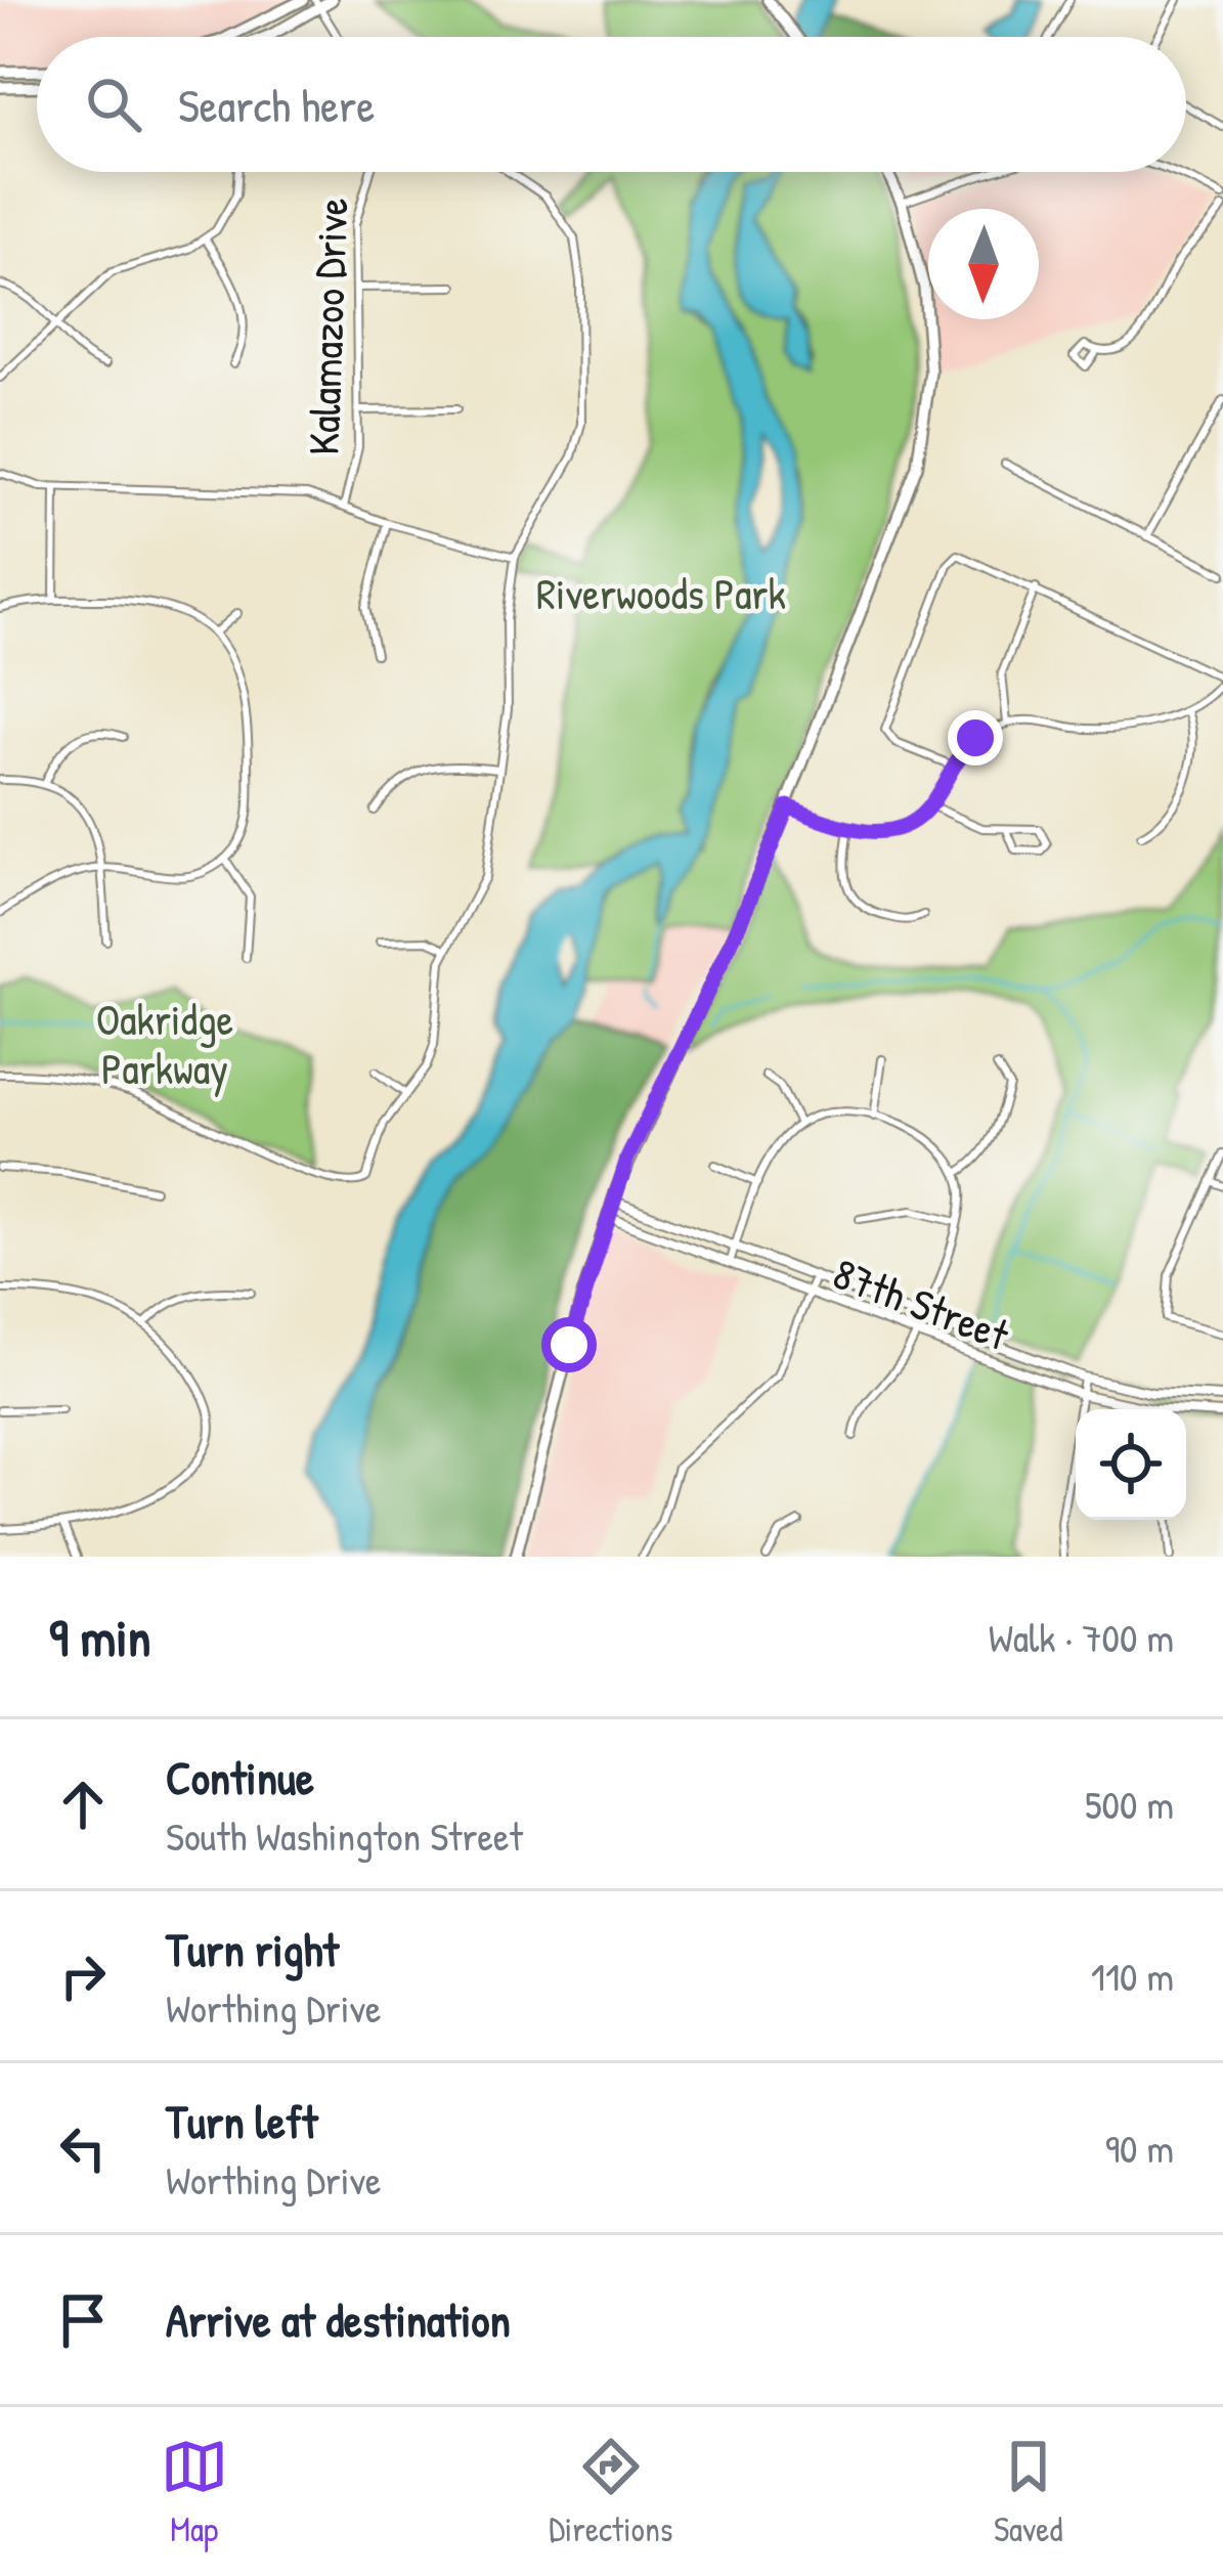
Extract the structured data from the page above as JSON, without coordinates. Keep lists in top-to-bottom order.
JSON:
{
  "streets": {
    "street": ["Kalamazoo Drive", "87th Street"]
  },
  "parks": ["Riverwoods Park", "Oakridge Parkway"],
  "north": "bottom",
  "page": {
    "search": "Search here",
    "heading": ["9 min", "Walk · 700 m"],
    "list": [
      ["Continue", "South Washington Street", "500 m"],
      ["Turn right", "Worthing Drive", "110 m"],
      ["Turn left", "Worthing Drive", "90 m"],
      "Arrive at destination"
    ],
    "nav": ["Map", "Directions", "Saved"]
  }
}
